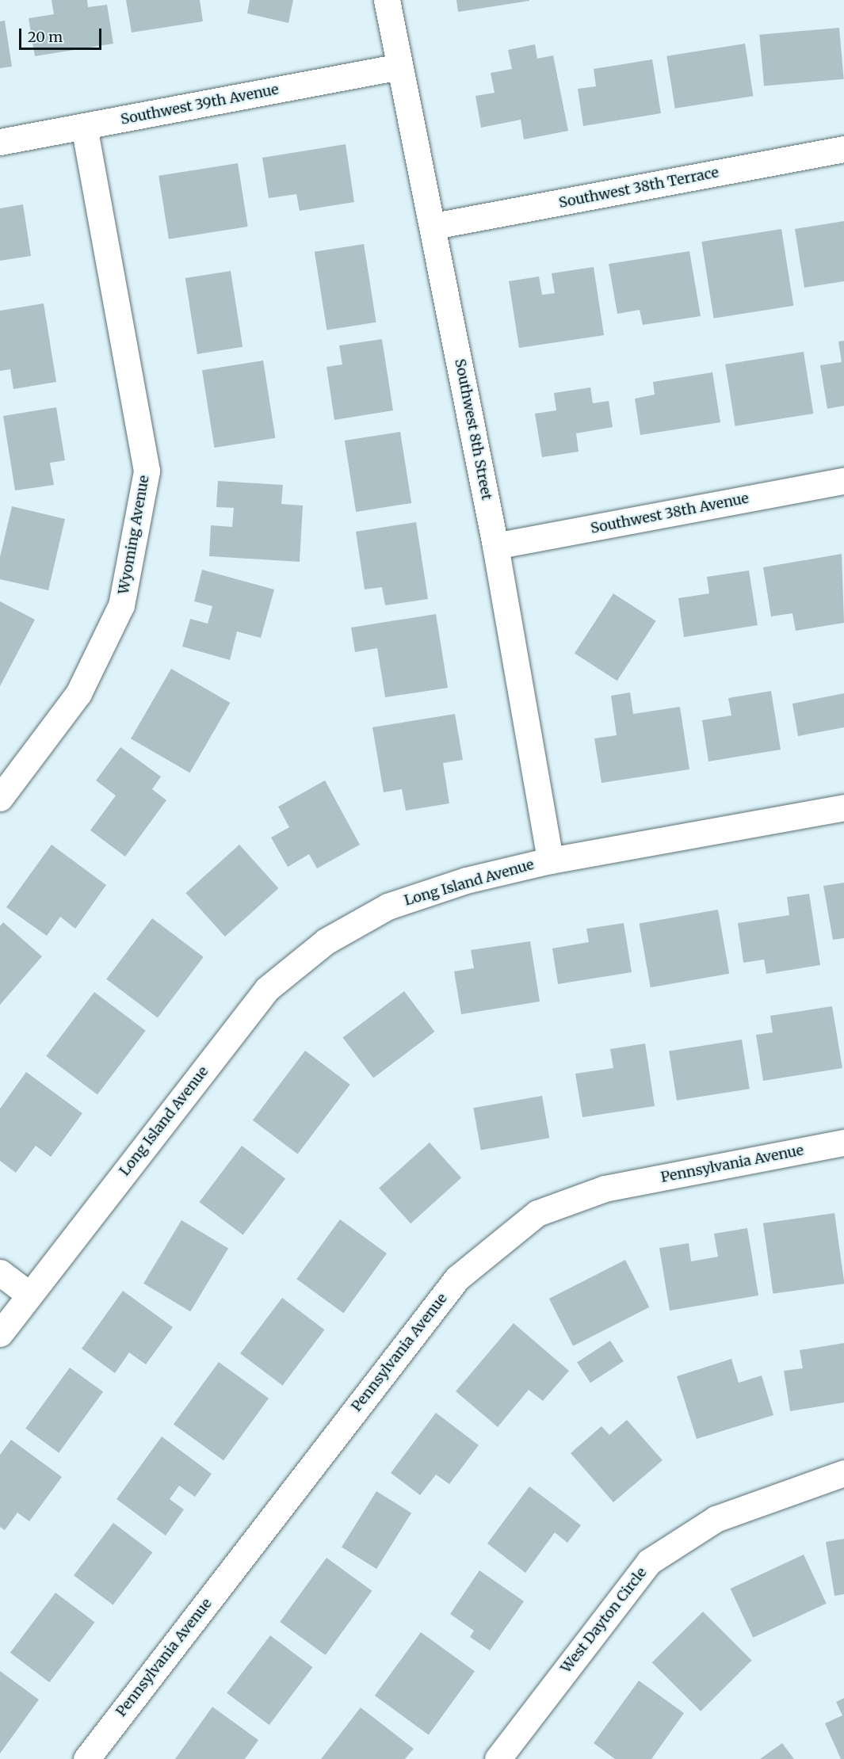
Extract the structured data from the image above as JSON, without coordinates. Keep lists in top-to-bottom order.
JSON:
{
  "streets": {
    "street": [
      "Southwest 39th Avenue",
      "Southwest 38th Terrace",
      "Southwest 8th Street",
      "Southwest 38th Avenue",
      "Wyoming Avenue",
      "Long Island Avenue",
      "Pennsylvania Avenue",
      "West Dayton Circle"
    ]
  },
  "crossings": [
    ["Southwest 39th Avenue", "Southwest 8th Street"],
    ["Southwest 39th Avenue", "Wyoming Avenue"],
    ["Southwest 38th Terrace", "Southwest 8th Street"],
    ["Southwest 8th Street", "Southwest 38th Avenue"],
    ["Southwest 8th Street", "Long Island Avenue"]
  ],
  "scale_bar": "20 m"
}
